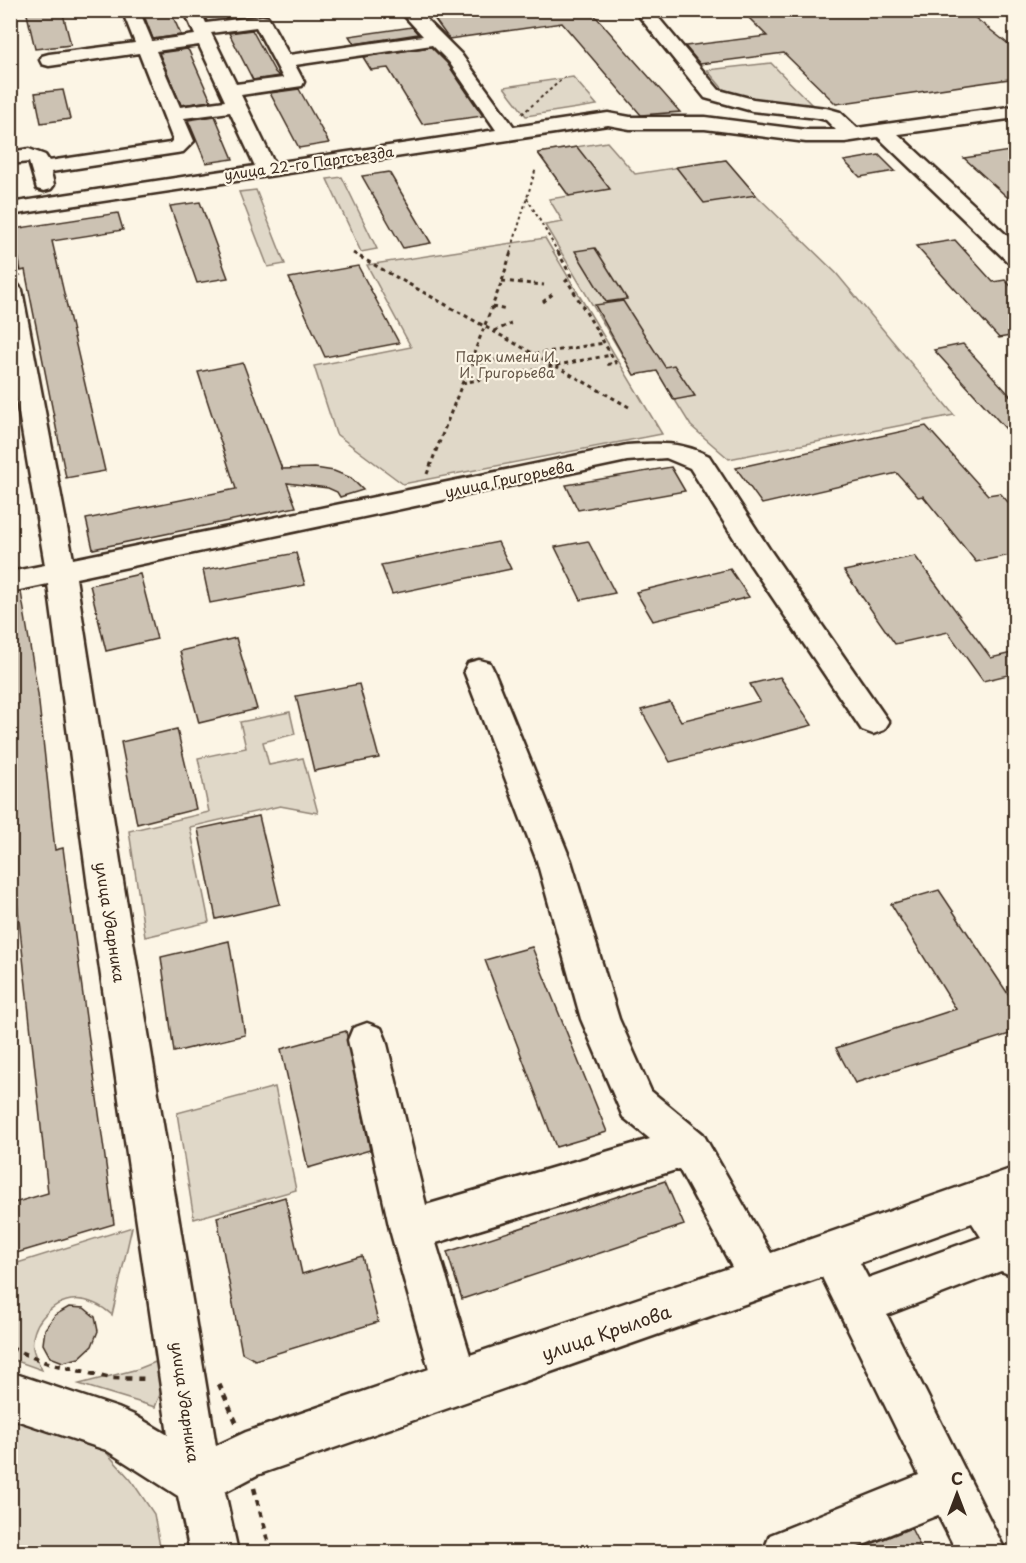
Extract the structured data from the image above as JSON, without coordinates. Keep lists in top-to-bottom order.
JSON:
{
  "streets": {
    "street": [
      "улица 22-го Партсъезда",
      "улица Григорьева",
      "улица Ударника",
      "улица Крылова"
    ]
  },
  "crossings": [
    ["улица Григорьева", "улица Ударника"],
    ["улица Ударника", "улица Крылова"]
  ],
  "parks": ["Парк имени И. И. Григорьева"],
  "north": "top"
}
